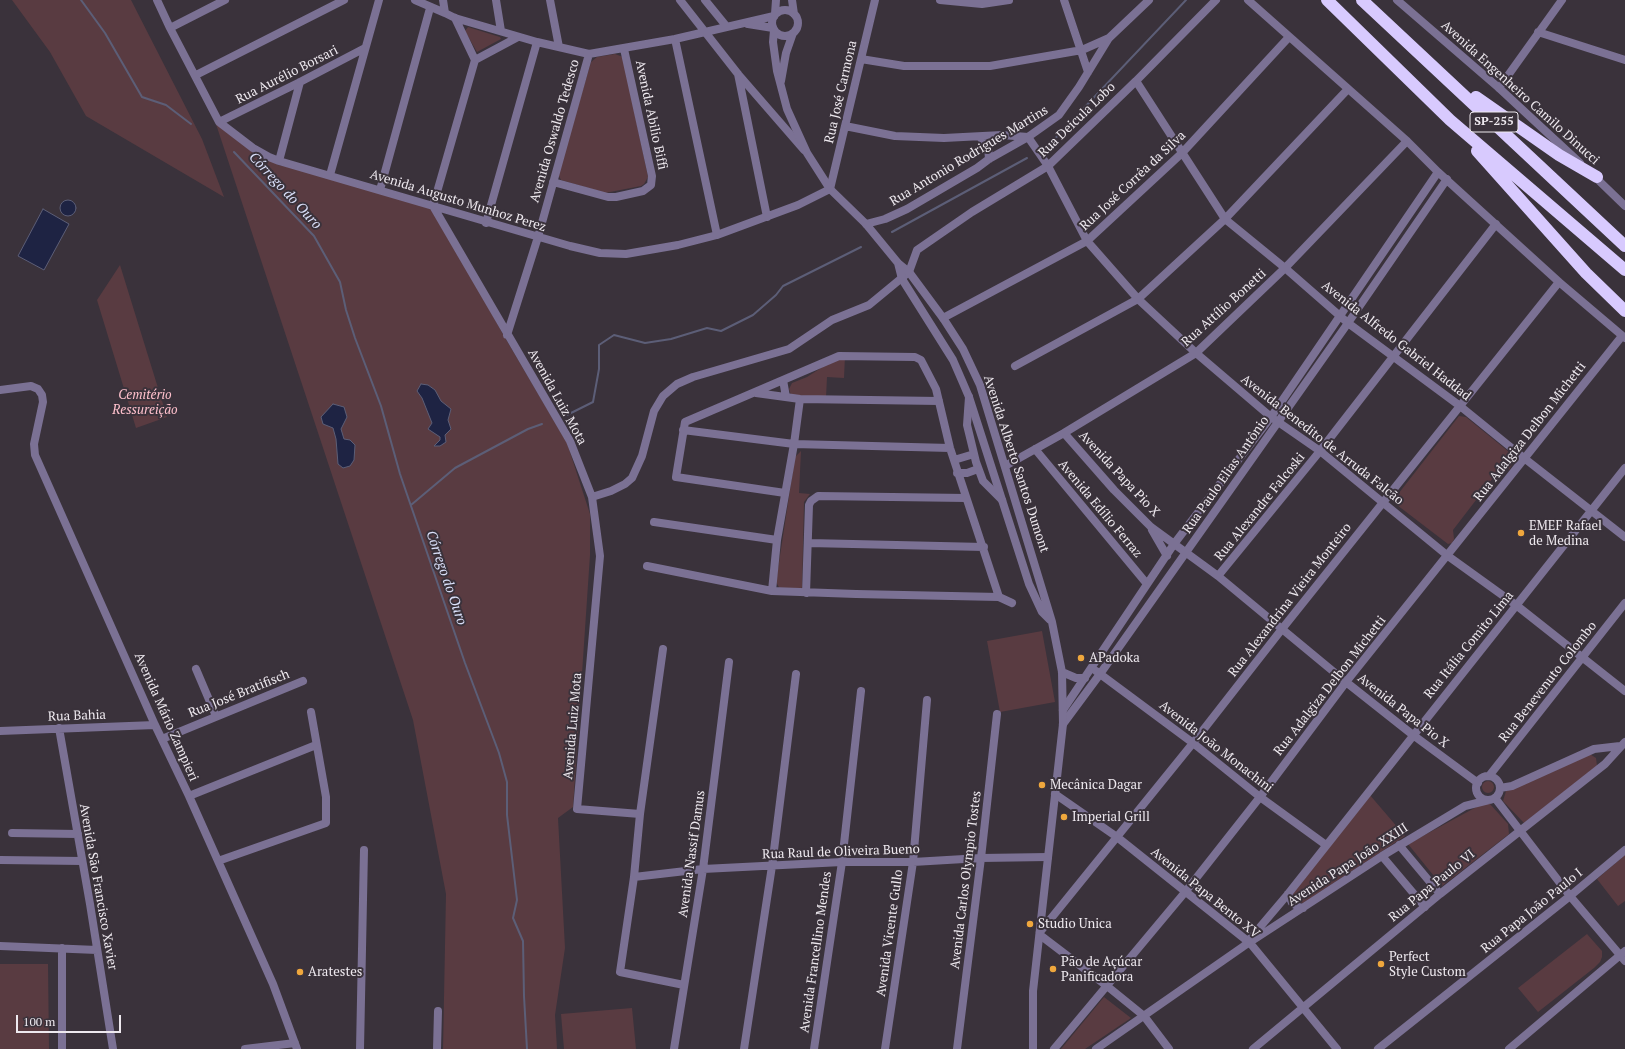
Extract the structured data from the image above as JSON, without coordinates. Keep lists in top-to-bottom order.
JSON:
{
  "streets": {
    "highway": ["SP-255"],
    "street": [
      "Rua Aurélio Borsari",
      "Rua José Carmona",
      "Avenida Engenheiro Camilo Dinucci",
      "Avenida Abilio Biffi",
      "Rua Deicula Lobo",
      "Avenida Oswaldo Tedesco",
      "Rua Antonio Rodrigues Martins",
      "Rua José Corrêa da Silva",
      "Avenida Augusto Munhoz Perez",
      "Rua Attílio Bonetti",
      "Avenida Alfredo Gabriel Haddad",
      "Avenida Luiz Mota",
      "Rua Adalgiza Delbon Michetti",
      "Avenida Benedito de Arruda Falcão",
      "Avenida Alberto Santos Dumont",
      "Avenida Papa Pio X",
      "Rua Paulo Elias Antônio",
      "Rua Alexandre Falcoski",
      "Avenida Edílio Ferraz",
      "Rua Alexandrina Vieira Monteiro",
      "Rua Itália Comito Lima",
      "Rua Benevenuto Colombo",
      "Rua José Bratifisch",
      "Rua Bahia",
      "Avenida Mário Zampieri",
      "Avenida João Monachini",
      "Rua Raul de Oliveira Bueno",
      "Avenida Nassif Damus",
      "Avenida Papa João XXIII",
      "Avenida Carlos Olympio Tostes",
      "Rua Papa Paulo VI",
      "Avenida São Francisco Xavier",
      "Avenida Papa Bento XV",
      "Rua Papa João Paulo I",
      "Avenida Vicente Gullo",
      "Avenida Francellino Mendes"
    ]
  },
  "crossings": [
    ["Rua Aurélio Borsari", "Avenida Augusto Munhoz Perez"],
    ["Rua José Carmona", "Avenida Augusto Munhoz Perez"],
    ["Rua José Carmona", "Avenida Alberto Santos Dumont"],
    ["Avenida Abilio Biffi", "Avenida Oswaldo Tedesco"],
    ["Rua Deicula Lobo", "Avenida Alfredo Gabriel Haddad"],
    ["Rua Deicula Lobo", "Avenida Benedito de Arruda Falcão"],
    ["Rua Deicula Lobo", "Avenida Alberto Santos Dumont"],
    ["Avenida Oswaldo Tedesco", "Avenida Augusto Munhoz Perez"],
    ["Avenida Oswaldo Tedesco", "Avenida Luiz Mota"],
    ["Rua Antonio Rodrigues Martins", "Avenida Benedito de Arruda Falcão"],
    ["Rua Antonio Rodrigues Martins", "Avenida Alberto Santos Dumont"],
    ["Rua José Corrêa da Silva", "Avenida Alfredo Gabriel Haddad"],
    ["Rua José Corrêa da Silva", "Avenida Benedito de Arruda Falcão"],
    ["Rua José Corrêa da Silva", "Avenida Alberto Santos Dumont"],
    ["Avenida Augusto Munhoz Perez", "Avenida Luiz Mota"],
    ["Avenida Augusto Munhoz Perez", "Avenida Alberto Santos Dumont"],
    ["Rua Attílio Bonetti", "Avenida Alfredo Gabriel Haddad"],
    ["Rua Attílio Bonetti", "Avenida Benedito de Arruda Falcão"],
    ["Rua Attílio Bonetti", "Avenida Alberto Santos Dumont"],
    ["Rua Attílio Bonetti", "Avenida Papa Pio X"],
    ["Rua Attílio Bonetti", "Avenida Edílio Ferraz"],
    ["Avenida Alfredo Gabriel Haddad", "Rua Adalgiza Delbon Michetti"],
    ["Avenida Alfredo Gabriel Haddad", "Rua Paulo Elias Antônio"],
    ["Avenida Alfredo Gabriel Haddad", "Rua Alexandre Falcoski"],
    ["Avenida Alfredo Gabriel Haddad", "Rua Alexandrina Vieira Monteiro"],
    ["Avenida Alfredo Gabriel Haddad", "Rua Itália Comito Lima"],
    ["Rua Adalgiza Delbon Michetti", "Avenida Benedito de Arruda Falcão"],
    ["Rua Adalgiza Delbon Michetti", "Avenida Papa Pio X"],
    ["Rua Adalgiza Delbon Michetti", "Avenida João Monachini"],
    ["Rua Adalgiza Delbon Michetti", "Avenida Papa Bento XV"],
    ["Avenida Benedito de Arruda Falcão", "Rua Paulo Elias Antônio"],
    ["Avenida Benedito de Arruda Falcão", "Rua Alexandre Falcoski"],
    ["Avenida Benedito de Arruda Falcão", "Rua Alexandrina Vieira Monteiro"],
    ["Avenida Benedito de Arruda Falcão", "Rua Itália Comito Lima"],
    ["Avenida Benedito de Arruda Falcão", "Rua Benevenuto Colombo"],
    ["Avenida Alberto Santos Dumont", "Rua Paulo Elias Antônio"],
    ["Avenida Alberto Santos Dumont", "Rua Alexandrina Vieira Monteiro"],
    ["Avenida Alberto Santos Dumont", "Rua Raul de Oliveira Bueno"],
    ["Avenida Alberto Santos Dumont", "Avenida Papa Bento XV"],
    ["Avenida Papa Pio X", "Rua Paulo Elias Antônio"],
    ["Avenida Papa Pio X", "Rua Alexandre Falcoski"],
    ["Avenida Papa Pio X", "Rua Alexandrina Vieira Monteiro"],
    ["Avenida Papa Pio X", "Rua Itália Comito Lima"],
    ["Avenida Papa Pio X", "Rua Benevenuto Colombo"],
    ["Avenida Papa Pio X", "Avenida Papa João XXIII"],
    ["Rua Paulo Elias Antônio", "Avenida Edílio Ferraz"],
    ["Rua Paulo Elias Antônio", "Avenida João Monachini"],
    ["Rua Alexandrina Vieira Monteiro", "Avenida João Monachini"],
    ["Rua Alexandrina Vieira Monteiro", "Avenida Papa Bento XV"],
    ["Rua Itália Comito Lima", "Avenida João Monachini"],
    ["Rua Itália Comito Lima", "Avenida Papa João XXIII"],
    ["Rua Itália Comito Lima", "Avenida Papa Bento XV"],
    ["Rua Benevenuto Colombo", "Avenida Papa João XXIII"],
    ["Rua José Bratifisch", "Avenida Mário Zampieri"],
    ["Rua Bahia", "Avenida Mário Zampieri"],
    ["Rua Bahia", "Avenida São Francisco Xavier"],
    ["Rua Raul de Oliveira Bueno", "Avenida Nassif Damus"],
    ["Rua Raul de Oliveira Bueno", "Avenida Carlos Olympio Tostes"],
    ["Rua Raul de Oliveira Bueno", "Avenida Vicente Gullo"],
    ["Rua Raul de Oliveira Bueno", "Avenida Francellino Mendes"],
    ["Avenida Papa João XXIII", "Avenida Papa Bento XV"],
    ["Rua Papa Paulo VI", "Avenida Papa Bento XV"]
  ],
  "water": ["Córrego do Ouro"],
  "parks": ["Cemitério Ressureição"],
  "places": [
    "EMEF Rafael de Medina",
    "APadoka",
    "Mecânica Dagar",
    "Imperial Grill",
    "Studio Unica",
    "Perfect Style Custom",
    "Pão de Açúcar Panificadora",
    "Aratestes"
  ],
  "scale_bar": "100 m"
}
